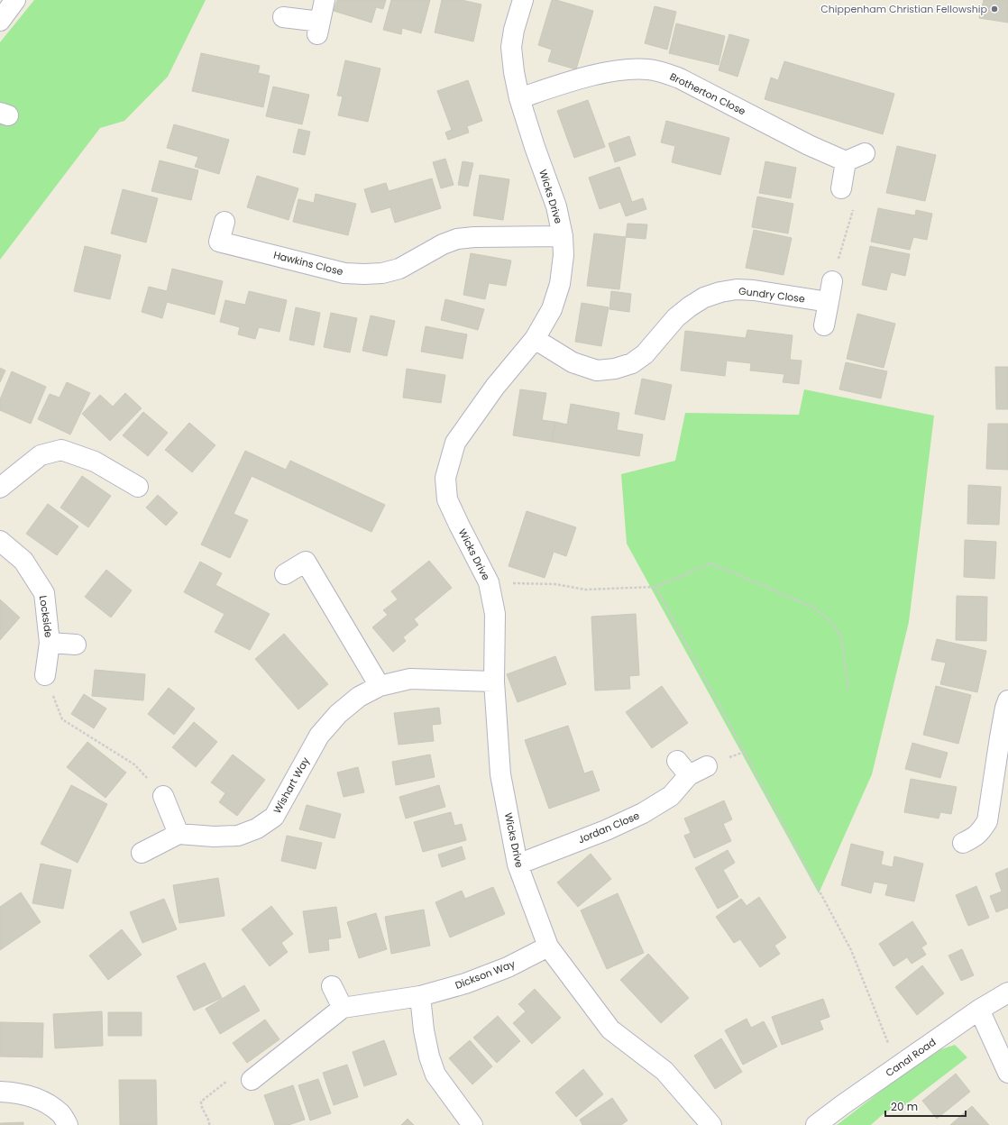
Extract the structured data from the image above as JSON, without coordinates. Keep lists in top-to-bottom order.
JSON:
{
  "streets": {
    "street": [
      "Brotherton Close",
      "Wicks Drive",
      "Hawkins Close",
      "Gundry Close",
      "Lockside",
      "Wishart Way",
      "Jordan Close",
      "Dickson Way",
      "Canal Road"
    ]
  },
  "crossings": [
    ["Brotherton Close", "Wicks Drive"],
    ["Wicks Drive", "Hawkins Close"],
    ["Wicks Drive", "Gundry Close"],
    ["Wicks Drive", "Wishart Way"],
    ["Wicks Drive", "Jordan Close"],
    ["Wicks Drive", "Dickson Way"]
  ],
  "places": ["Chippenham Christian Fellowship"],
  "scale_bar": "20 m"
}
